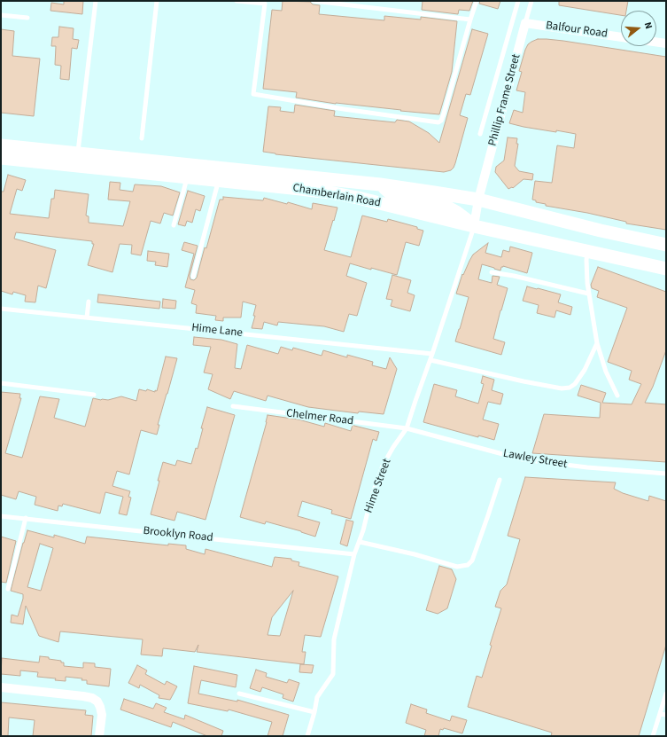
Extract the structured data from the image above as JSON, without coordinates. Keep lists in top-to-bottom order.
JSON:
{
  "streets": {
    "street": [
      "Balfour Road",
      "Phillip Frame Street",
      "Chamberlain Road",
      "Hime Street"
    ],
    "lane": [
      "Hime Lane",
      "Chelmer Road",
      "Lawley Street",
      "Brooklyn Road"
    ]
  },
  "crossings": [
    ["Balfour Road", "Phillip Frame Street"],
    ["Phillip Frame Street", "Chamberlain Road"],
    ["Phillip Frame Street", "Hime Street"],
    ["Chamberlain Road", "Hime Street"],
    ["Hime Lane", "Hime Street"],
    ["Chelmer Road", "Lawley Street"],
    ["Chelmer Road", "Hime Street"],
    ["Lawley Street", "Hime Street"],
    ["Hime Street", "Brooklyn Road"]
  ],
  "north": "right"
}
